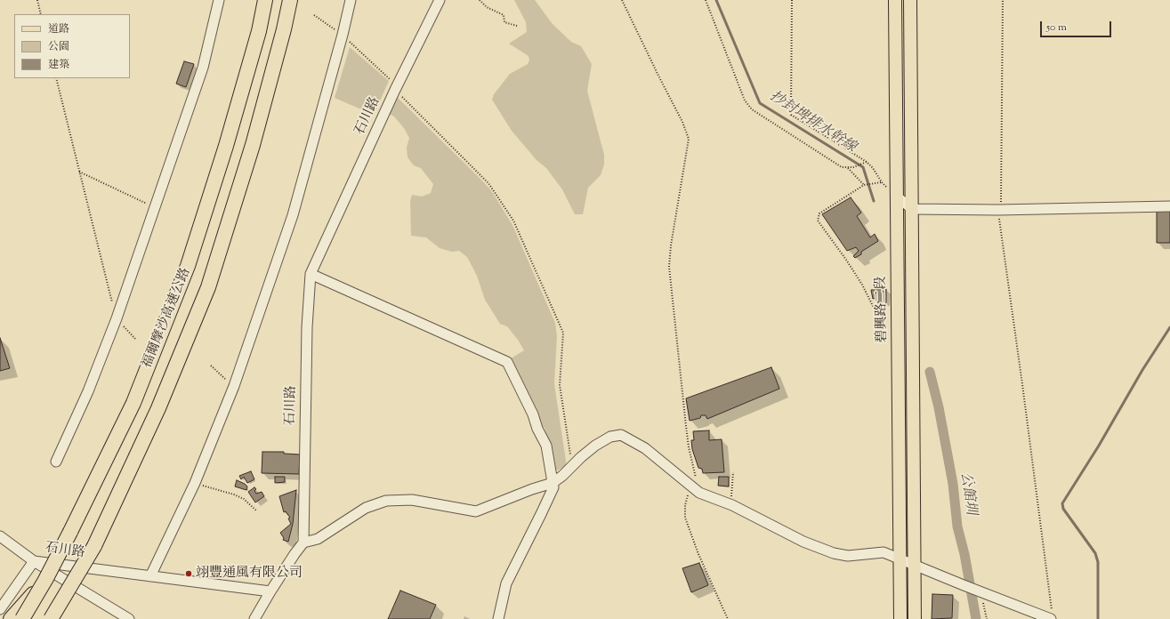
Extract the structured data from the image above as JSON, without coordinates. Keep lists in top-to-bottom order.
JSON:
{
  "streets": {
    "highway": ["福爾摩沙高速公路"],
    "main road": ["碧興路二段"],
    "street": ["石川路"]
  },
  "water": ["抄封埤排水幹線", "公館圳"],
  "places": ["翊豐通風有限公司"],
  "legend": ["道路", "公園", "建築"],
  "scale_bar": "50 m"
}
